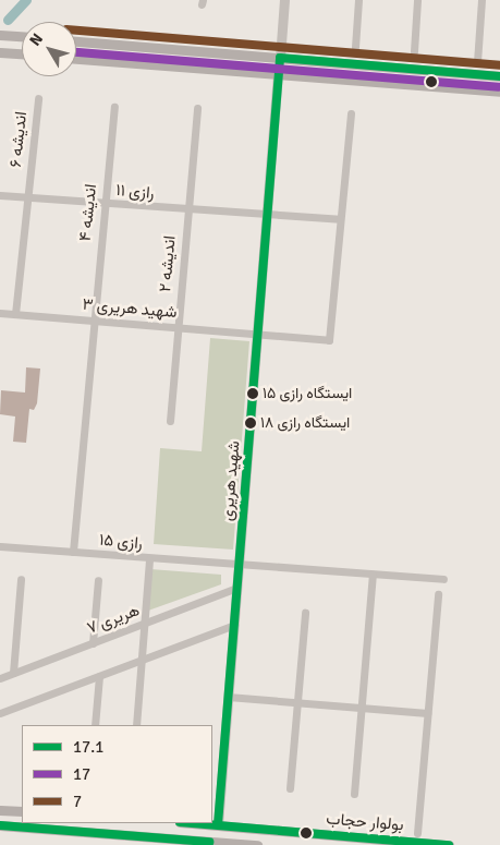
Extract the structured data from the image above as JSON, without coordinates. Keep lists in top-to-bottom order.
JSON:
{
  "streets": {
    "main road": ["بولوار حجاب"],
    "street": [
      "اندیشه ۶",
      "رازی ۱۱",
      "اندیشه ۴",
      "اندیشه ۲",
      "شهید هریری ۳",
      "شهید هریری",
      "رازی ۱۵",
      "هریری ۷"
    ]
  },
  "crossings": [
    ["اندیشه ۶", "رازی ۱۱"],
    ["اندیشه ۶", "شهید هریری ۳"],
    ["رازی ۱۱", "اندیشه ۴"],
    ["رازی ۱۱", "اندیشه ۲"],
    ["رازی ۱۱", "شهید هریری ۳"],
    ["رازی ۱۱", "شهید هریری"],
    ["اندیشه ۴", "شهید هریری ۳"],
    ["اندیشه ۴", "رازی ۱۵"],
    ["اندیشه ۲", "شهید هریری ۳"],
    ["شهید هریری ۳", "شهید هریری"],
    ["شهید هریری", "رازی ۱۵"],
    ["شهید هریری", "هریری ۷"],
    ["شهید هریری", "بولوار حجاب"]
  ],
  "places": ["ایستگاه رازی ۱۵", "ایستگاه رازی ۱۸"],
  "lines": ["transit line 7", "transit line 17", "transit line 17.1"],
  "legend": ["17.1", "17", "7"],
  "north": "top left"
}
